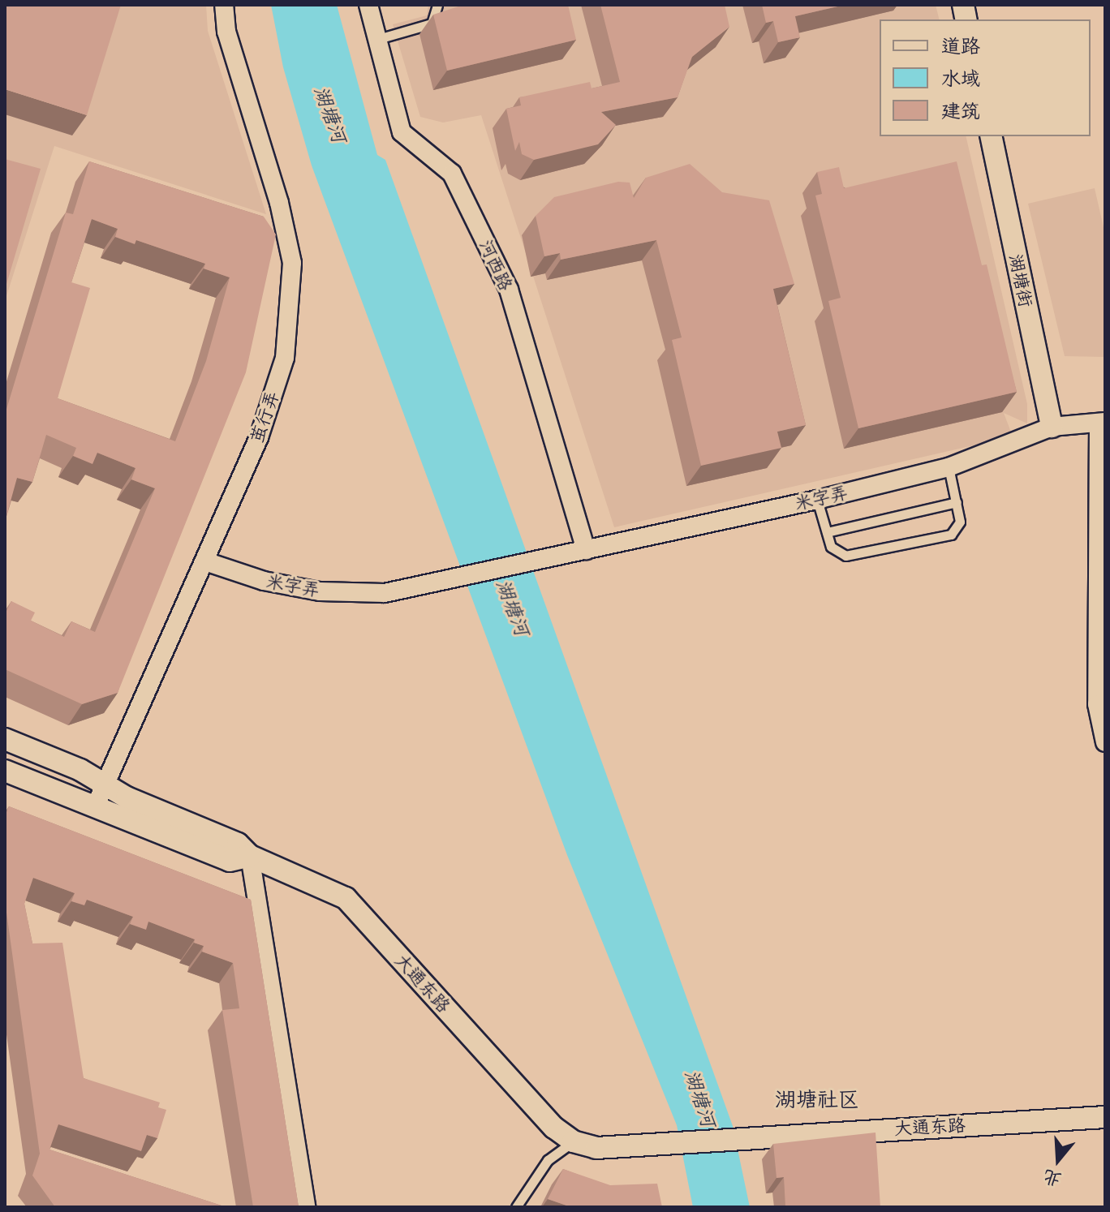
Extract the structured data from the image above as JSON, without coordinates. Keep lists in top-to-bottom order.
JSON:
{
  "streets": {
    "street": [
      "河西路",
      "湖塘街",
      "茧行弄",
      "米字弄",
      "大通东路"
    ]
  },
  "crossings": [
    ["河西路", "米字弄"],
    ["湖塘街", "米字弄"],
    ["茧行弄", "米字弄"],
    ["茧行弄", "大通东路"]
  ],
  "districts": ["湖塘社区"],
  "water": ["湖塘河"],
  "legend": ["道路", "水域", "建筑"],
  "north": "bottom"
}
